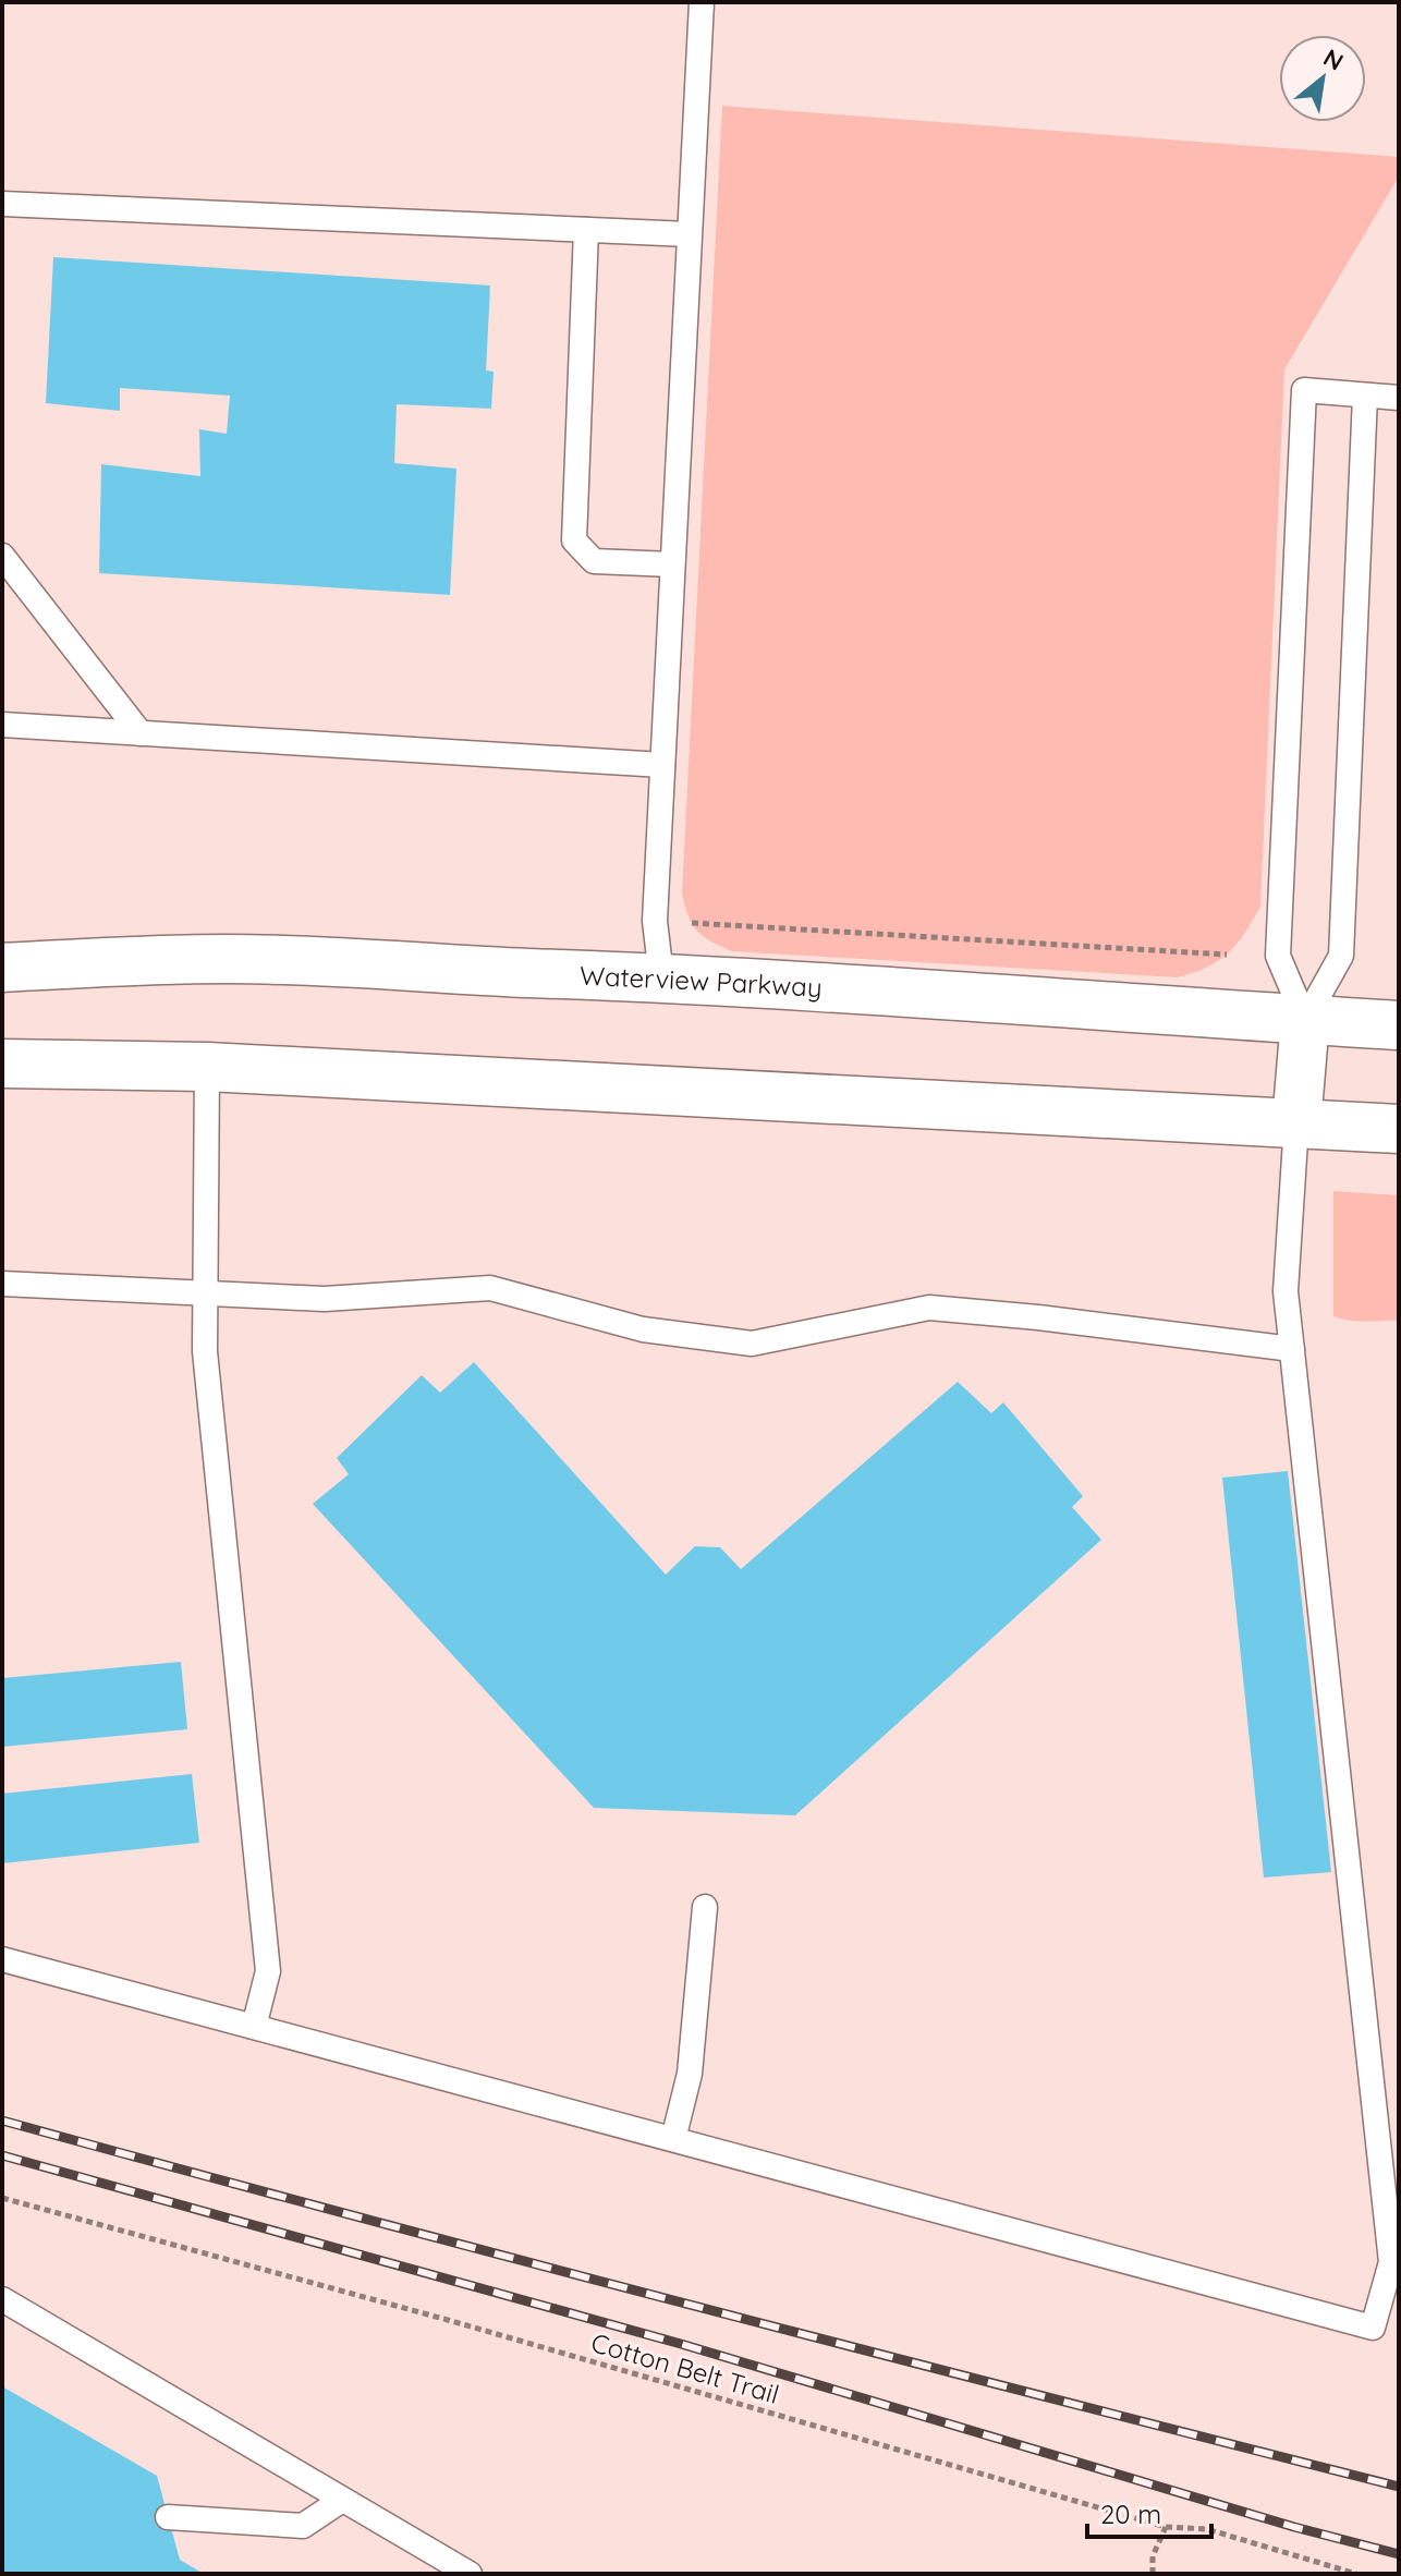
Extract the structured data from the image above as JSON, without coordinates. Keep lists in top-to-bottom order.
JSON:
{
  "streets": {
    "main road": ["Waterview Parkway"],
    "path": ["Cotton Belt Trail"]
  },
  "scale_bar": "20 m",
  "north": "top right"
}
